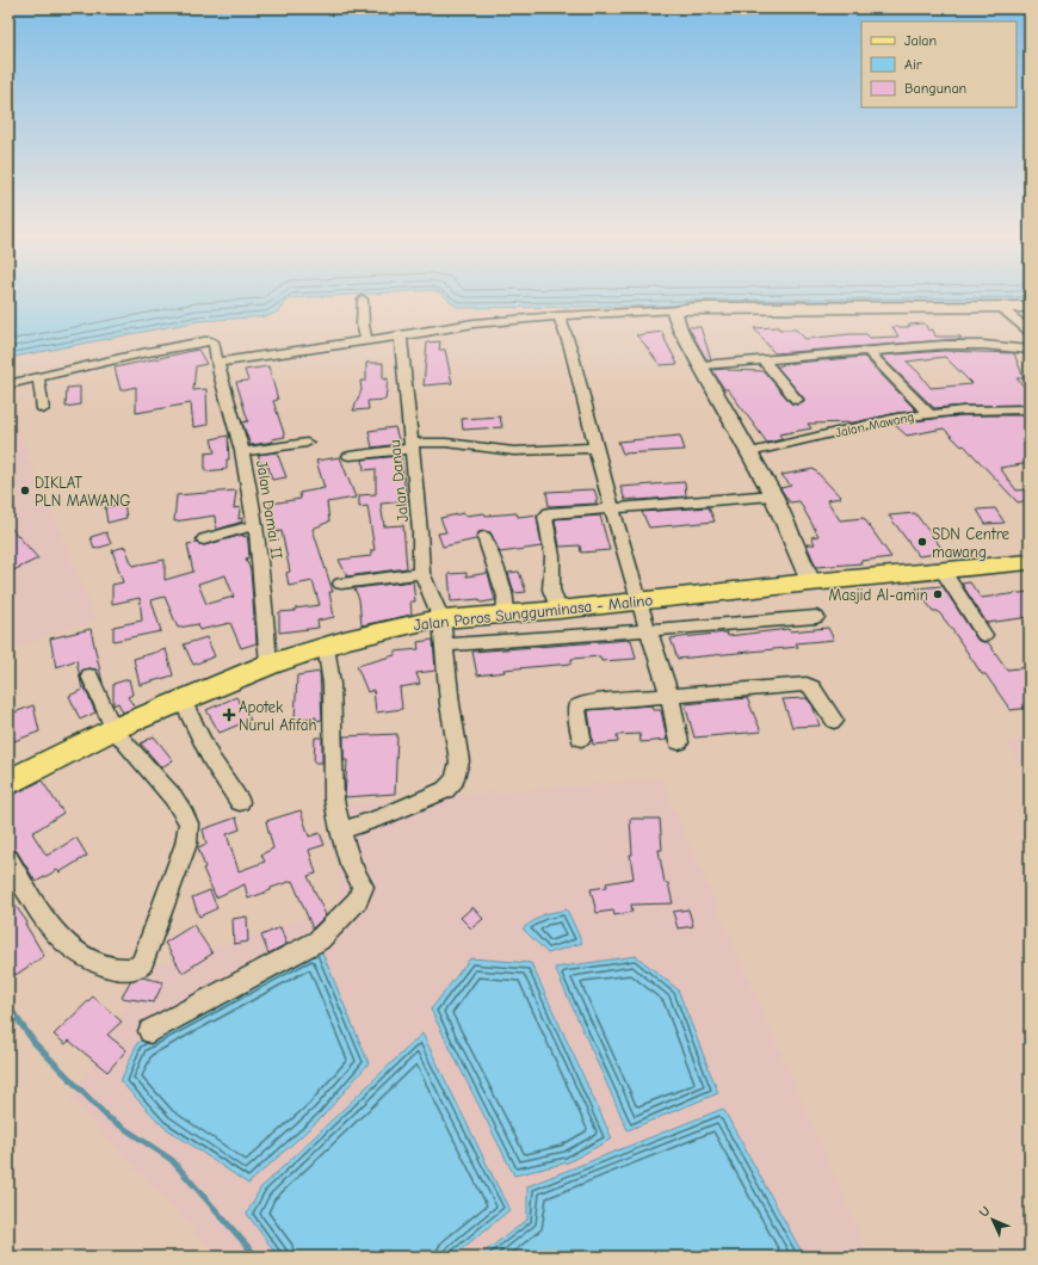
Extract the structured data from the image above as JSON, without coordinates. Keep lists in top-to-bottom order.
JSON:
{
  "streets": {
    "main road": ["Jalan Poros Sungguminasa - Malino"],
    "street": ["Jalan Mawang", "Jalan Danau", "Jalan Damai II"]
  },
  "crossings": [
    ["Jalan Danau", "Jalan Poros Sungguminasa - Malino"],
    ["Jalan Damai II", "Jalan Poros Sungguminasa - Malino"]
  ],
  "places": {
    "other": ["DIKLAT PLN MAWANG", "SDN Centre mawang", "Masjid Al-amin"],
    "health": ["Apotek Nurul Afifah"]
  },
  "legend": ["Jalan", "Air", "Bangunan"],
  "north": "top left"
}
